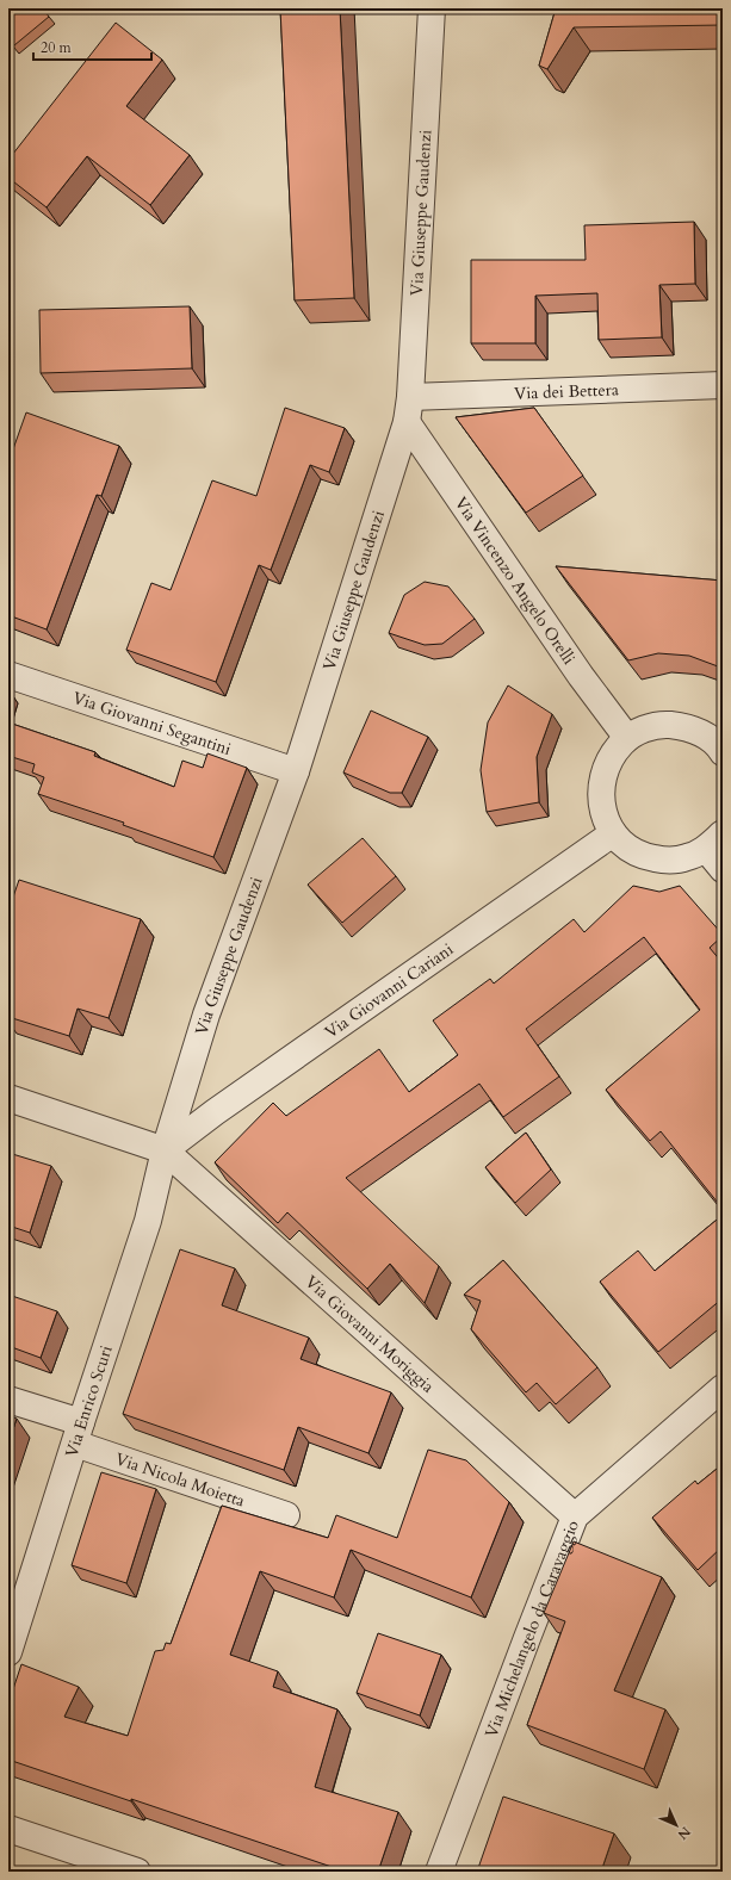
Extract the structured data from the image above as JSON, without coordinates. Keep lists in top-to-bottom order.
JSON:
{
  "streets": {
    "street": [
      "Via Giuseppe Gaudenzi",
      "Via dei Bettera",
      "Via Vincenzo Angelo Orelli",
      "Via Giovanni Segantini",
      "Via Giovanni Cariani",
      "Via Giovanni Moriggia",
      "Via Enrico Scuri",
      "Via Nicola Moietta",
      "Via Michelangelo da Caravaggio"
    ]
  },
  "crossings": [
    ["Via Giuseppe Gaudenzi", "Via dei Bettera"],
    ["Via Giuseppe Gaudenzi", "Via Vincenzo Angelo Orelli"],
    ["Via Giuseppe Gaudenzi", "Via Giovanni Segantini"],
    ["Via Giuseppe Gaudenzi", "Via Giovanni Cariani"],
    ["Via Giuseppe Gaudenzi", "Via Giovanni Moriggia"],
    ["Via Giuseppe Gaudenzi", "Via Enrico Scuri"],
    ["Via dei Bettera", "Via Vincenzo Angelo Orelli"],
    ["Via Giovanni Cariani", "Via Giovanni Moriggia"],
    ["Via Giovanni Cariani", "Via Enrico Scuri"],
    ["Via Giovanni Moriggia", "Via Enrico Scuri"],
    ["Via Giovanni Moriggia", "Via Michelangelo da Caravaggio"],
    ["Via Enrico Scuri", "Via Nicola Moietta"]
  ],
  "scale_bar": "20 m",
  "north": "bottom right"
}
